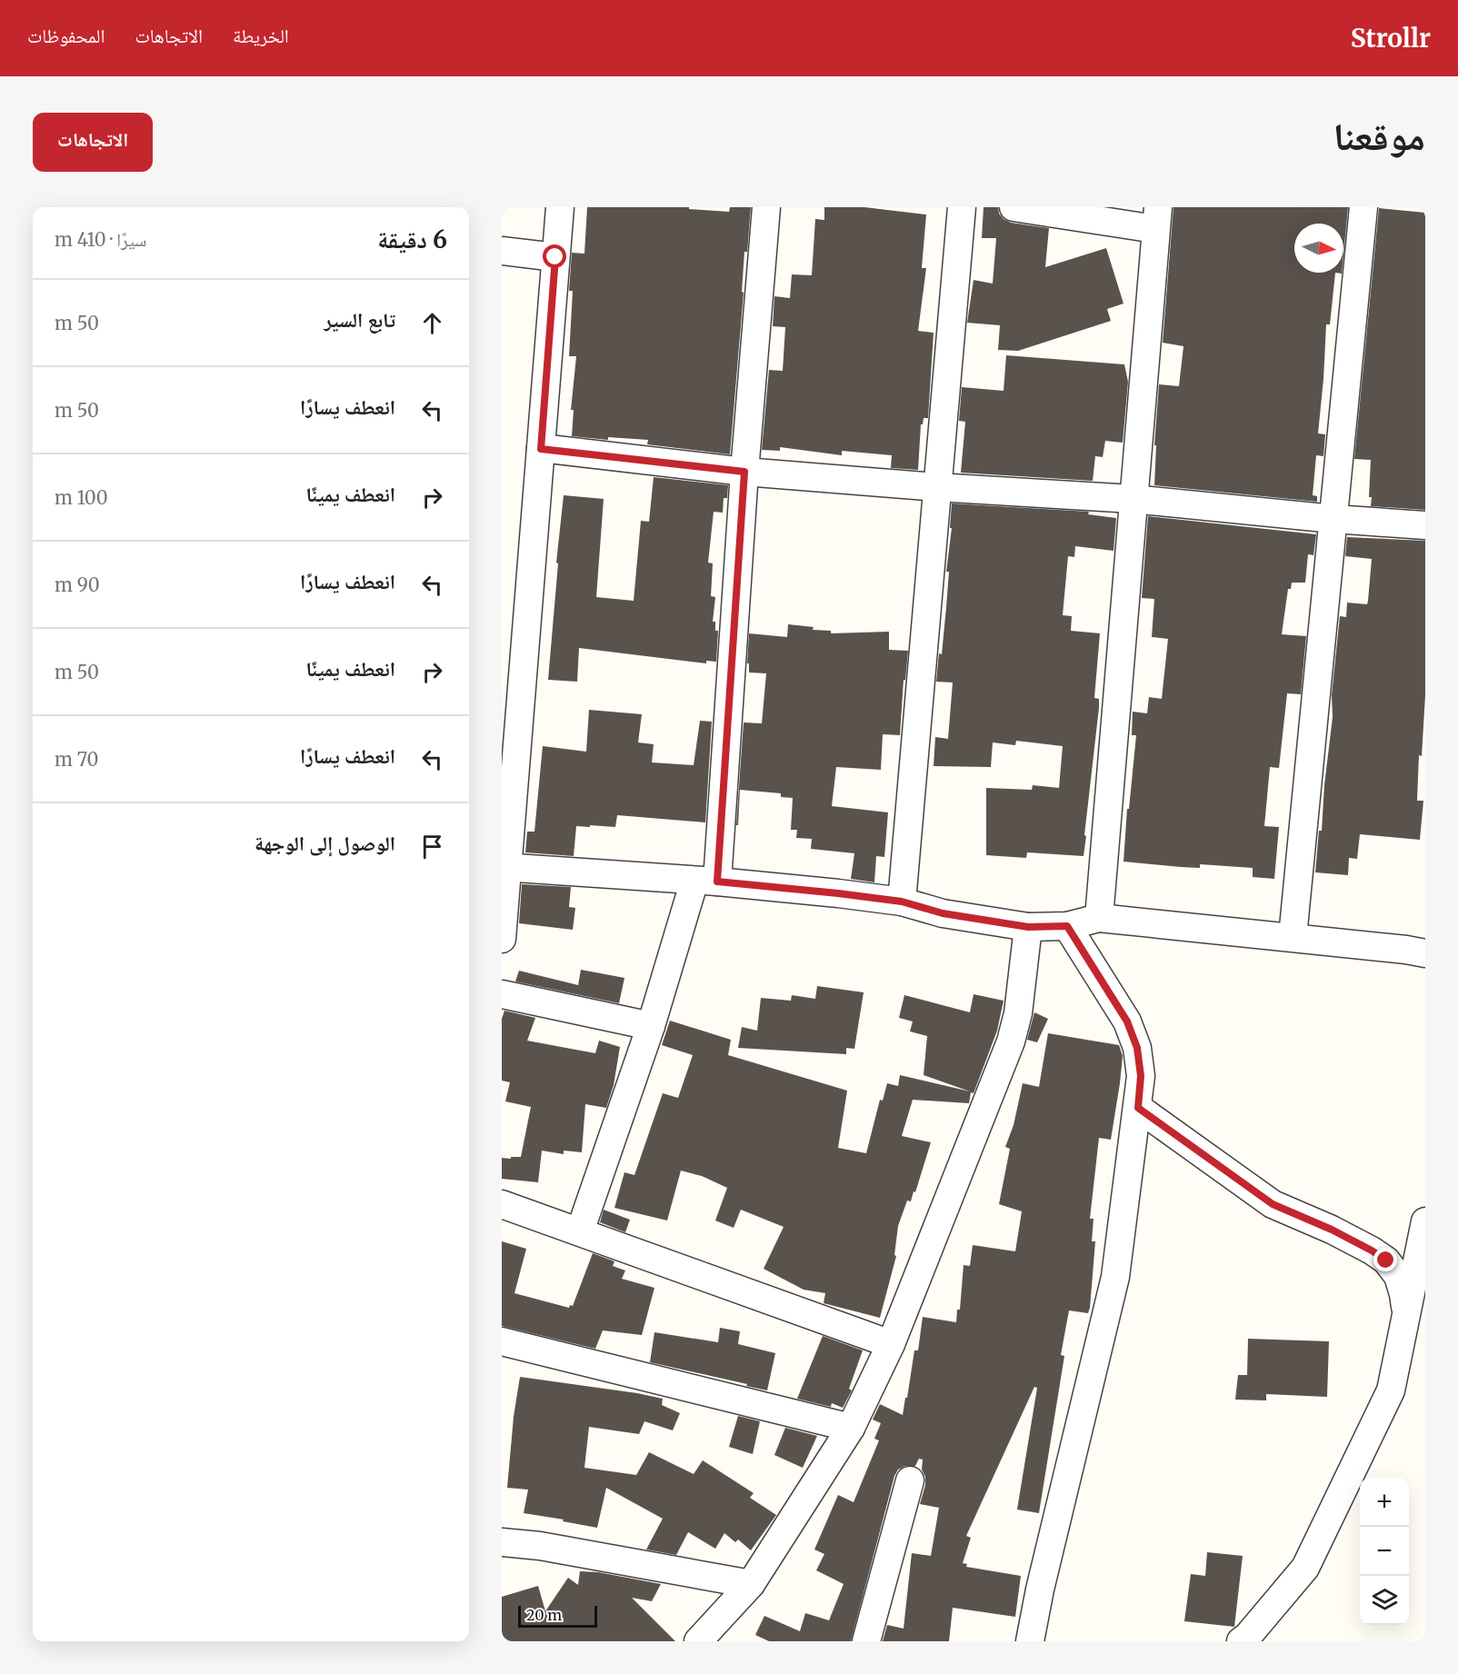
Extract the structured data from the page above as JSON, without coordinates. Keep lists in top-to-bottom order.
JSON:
{
  "scale_bar": "20 m",
  "north": "right",
  "page": {
    "header": "Strollr",
    "nav": ["الخريطة", "الاتجاهات", "المحفوظات"],
    "title": "موقعنا",
    "buttons": "الاتجاهات",
    "heading": ["6 دقيقة", "سيرًا · 410 m"],
    "list": [
      ["تابع السير", "50 m"],
      ["انعطف يسارًا", "50 m"],
      ["انعطف يمينًا", "100 m"],
      ["انعطف يسارًا", "90 m"],
      ["انعطف يمينًا", "50 m"],
      ["انعطف يسارًا", "70 m"],
      "الوصول إلى الوجهة"
    ],
    "map_buttons": ["+", "−"],
    "scale": "20 m"
  }
}
